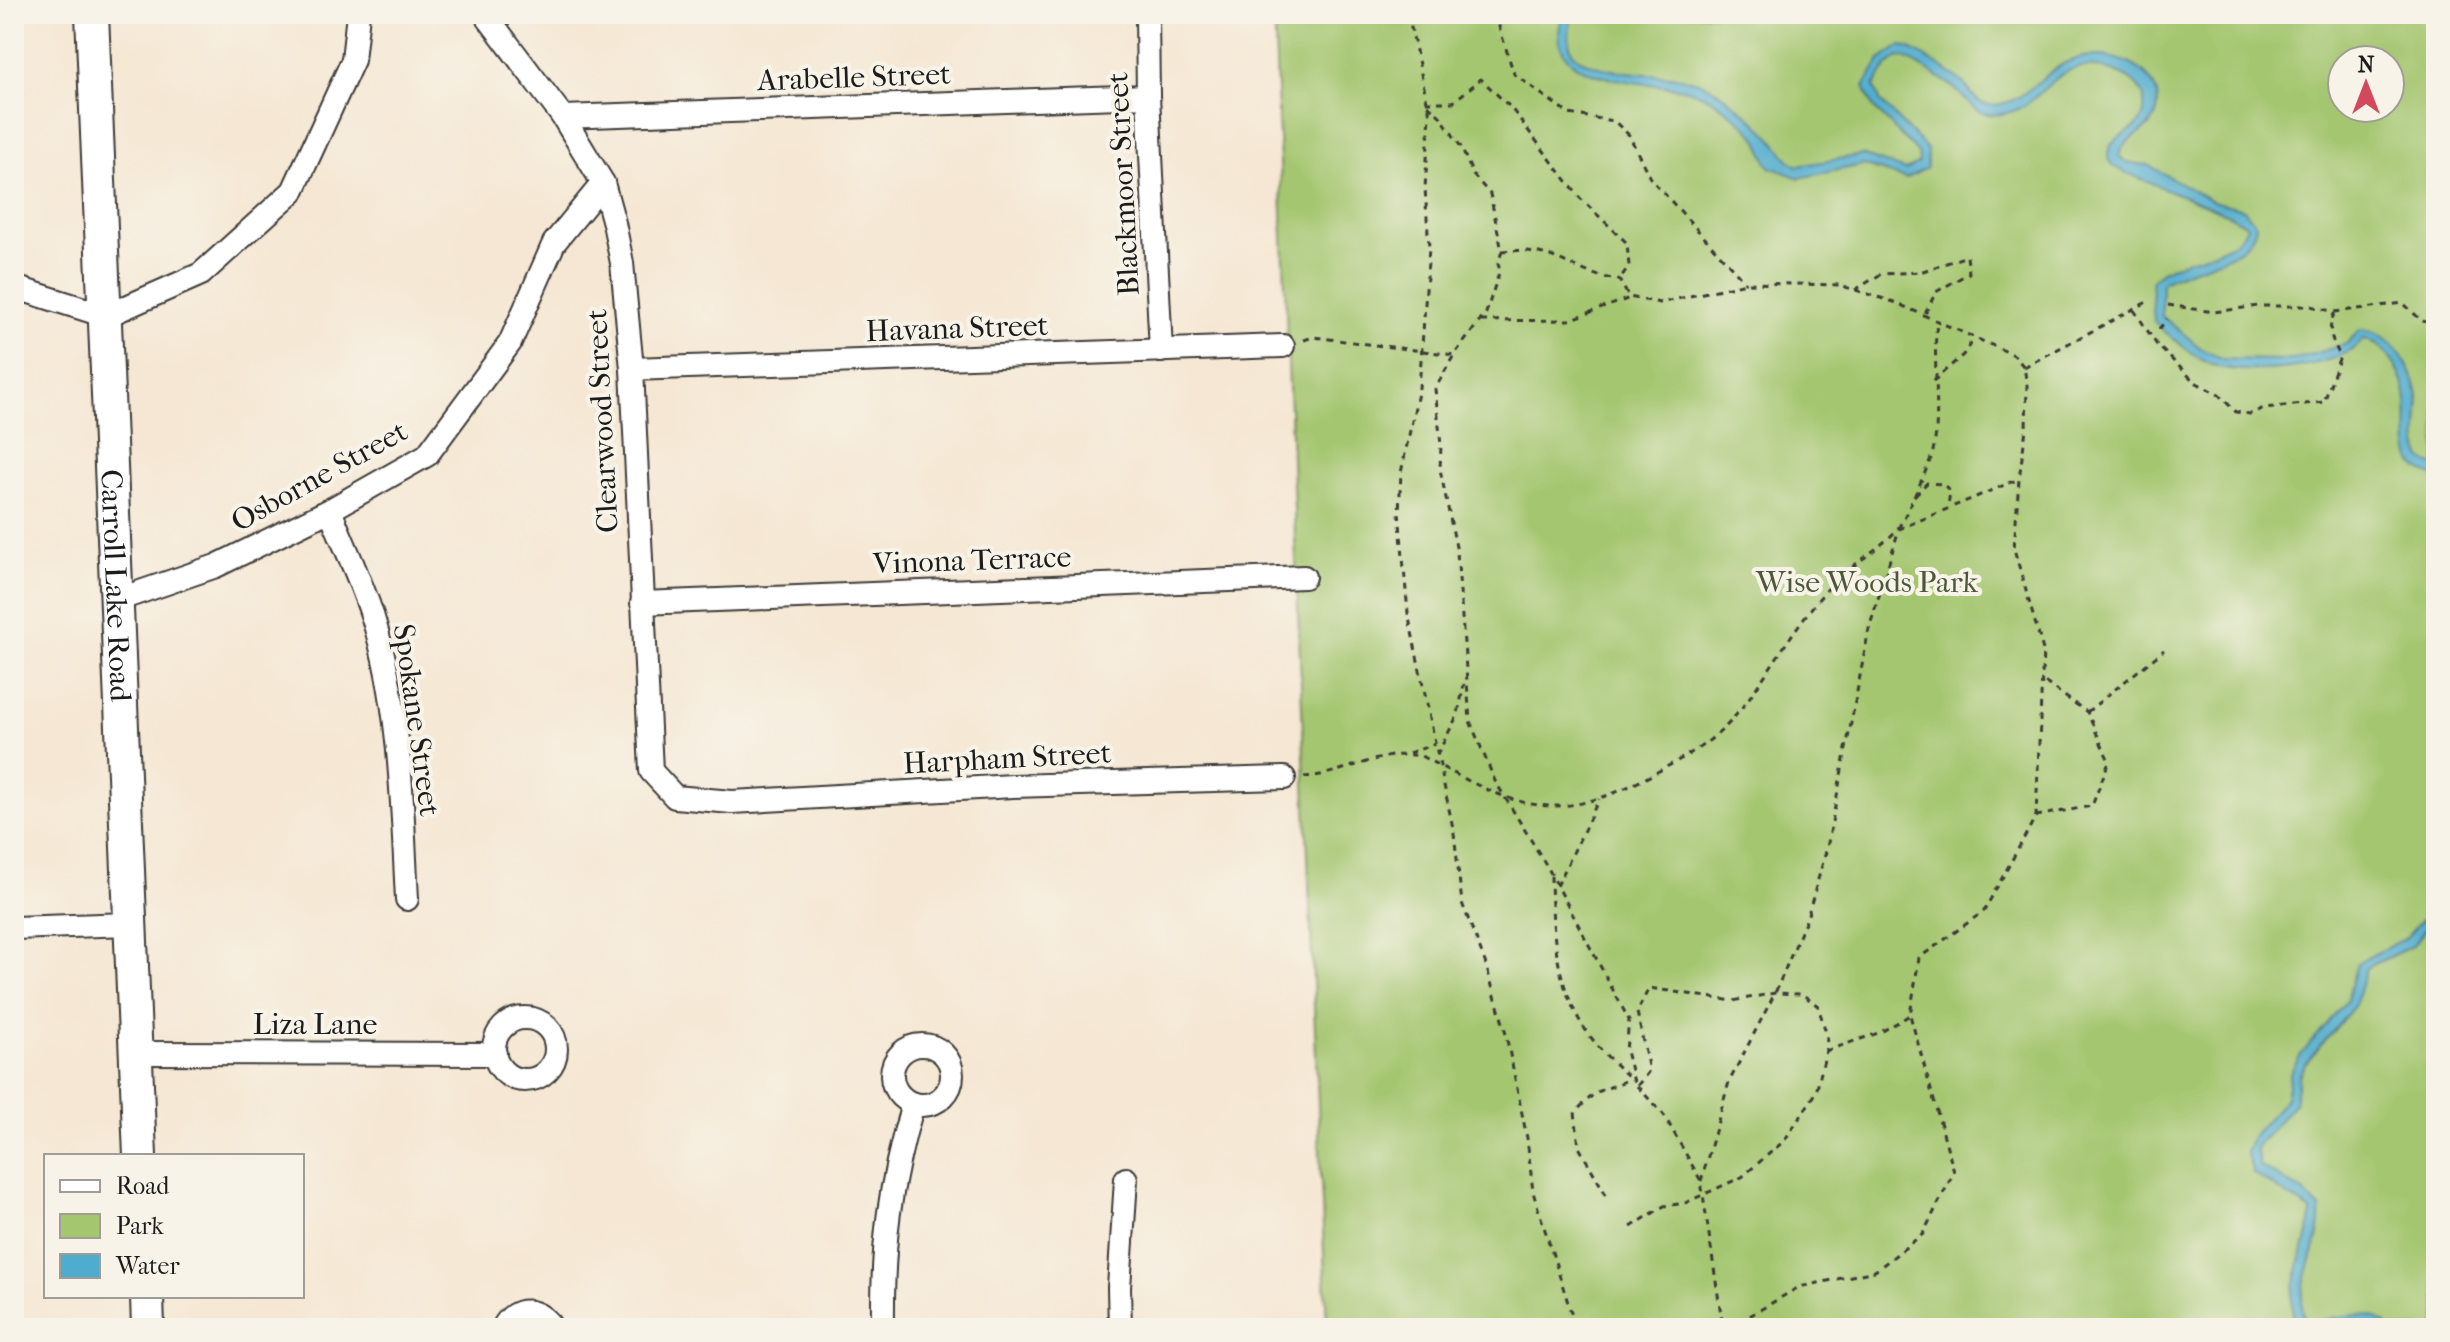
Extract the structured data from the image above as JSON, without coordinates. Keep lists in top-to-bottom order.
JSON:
{
  "streets": {
    "street": [
      "Arabelle Street",
      "Blackmoor Street",
      "Havana Street",
      "Clearwood Street",
      "Osborne Street",
      "Vinona Terrace",
      "Carroll Lake Road",
      "Spokane Street",
      "Harpham Street",
      "Liza Lane"
    ]
  },
  "crossings": [
    ["Arabelle Street", "Blackmoor Street"],
    ["Arabelle Street", "Clearwood Street"],
    ["Blackmoor Street", "Havana Street"],
    ["Havana Street", "Clearwood Street"],
    ["Clearwood Street", "Osborne Street"],
    ["Clearwood Street", "Vinona Terrace"],
    ["Clearwood Street", "Harpham Street"],
    ["Osborne Street", "Carroll Lake Road"],
    ["Osborne Street", "Spokane Street"],
    ["Carroll Lake Road", "Liza Lane"]
  ],
  "parks": ["Wise Woods Park"],
  "legend": ["Road", "Park", "Water"],
  "north": "top"
}
